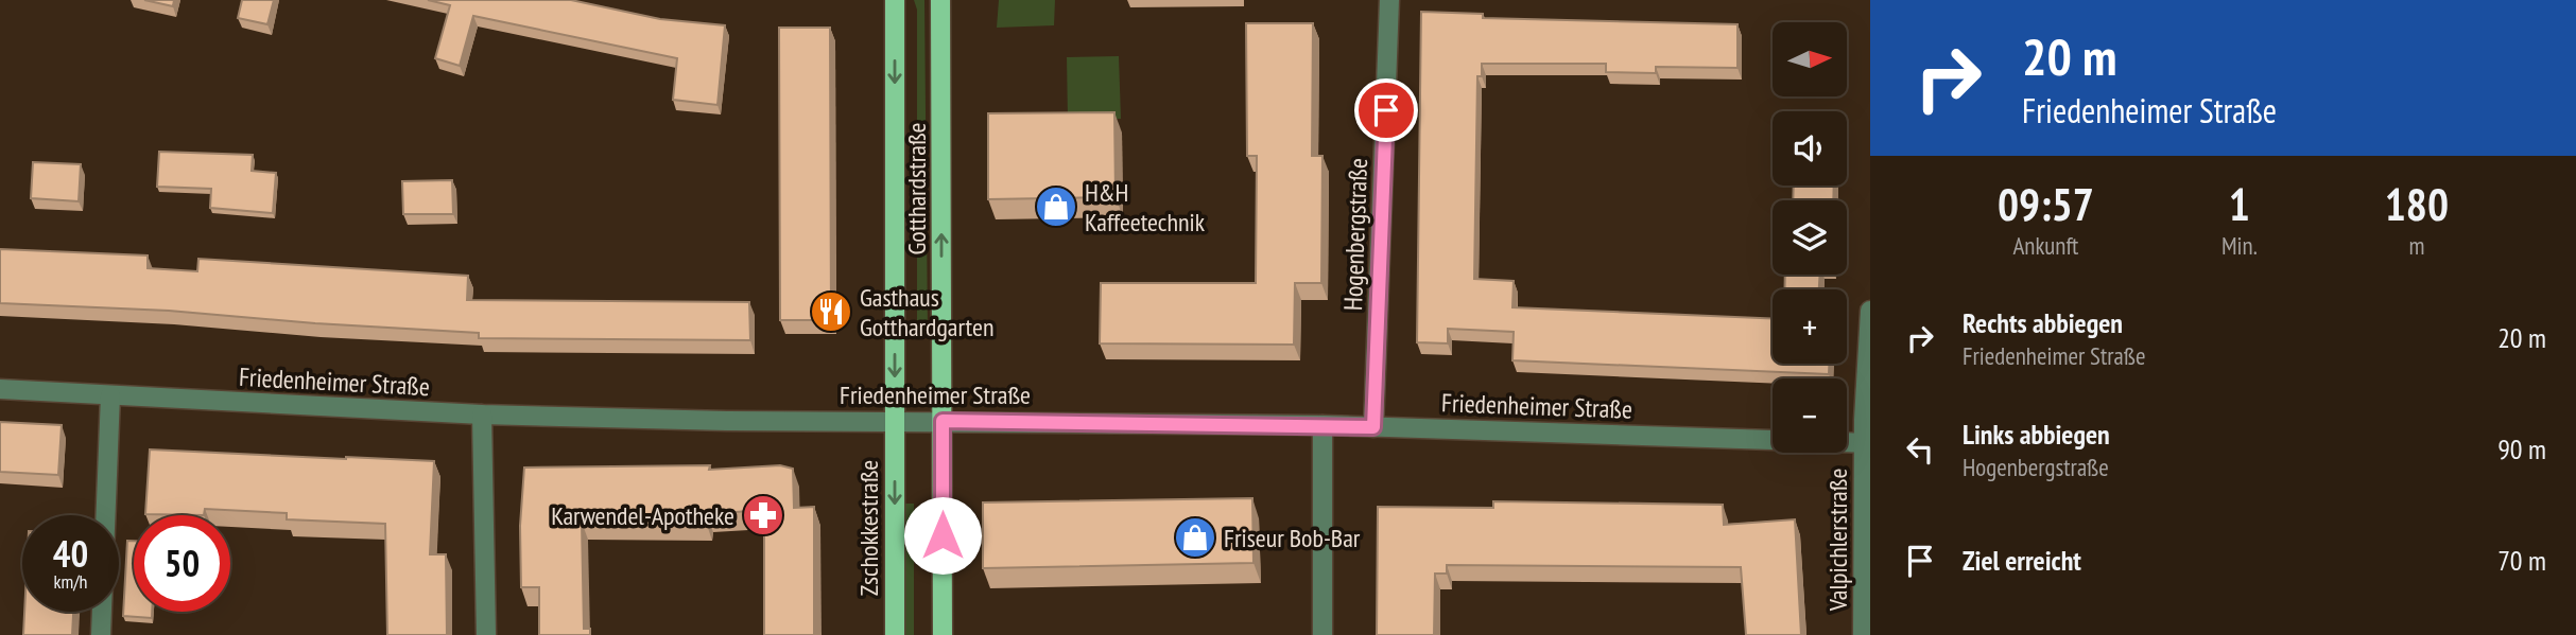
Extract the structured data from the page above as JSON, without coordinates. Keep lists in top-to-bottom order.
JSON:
{
  "streets": {
    "main road": ["Gotthardstraße", "Zschokkestraße"],
    "street": ["Hogenbergstraße", "Friedenheimer Straße", "Valpichlerstraße"]
  },
  "crossings": [
    ["Gotthardstraße", "Friedenheimer Straße"],
    ["Gotthardstraße", "Zschokkestraße"],
    ["Hogenbergstraße", "Friedenheimer Straße"],
    ["Friedenheimer Straße", "Zschokkestraße"],
    ["Friedenheimer Straße", "Valpichlerstraße"]
  ],
  "places": {
    "shop": ["H&H Kaffeetechnik", "Friseur Bob-Bar"],
    "restaurant": ["Gasthaus Gotthardgarten"],
    "pharmacy": ["Karwendel-Apotheke"]
  },
  "north": "right",
  "page": {
    "turn": ["20 m", "Friedenheimer Straße"],
    "map_buttons": ["+", "−"],
    "eta": [
      "09:57",
      "Ankunft",
      "1",
      "Min.",
      "180",
      "m"
    ],
    "list": [
      {
        "name": "Rechts abbiegen",
        "note": "Friedenheimer Straße",
        "value": "20 m"
      },
      {
        "name": "Links abbiegen",
        "note": "Hogenbergstraße",
        "value": "90 m"
      },
      {
        "name": "Ziel erreicht",
        "value": "70 m"
      }
    ],
    "speed": "40 km/h",
    "limit": "50"
  }
}
